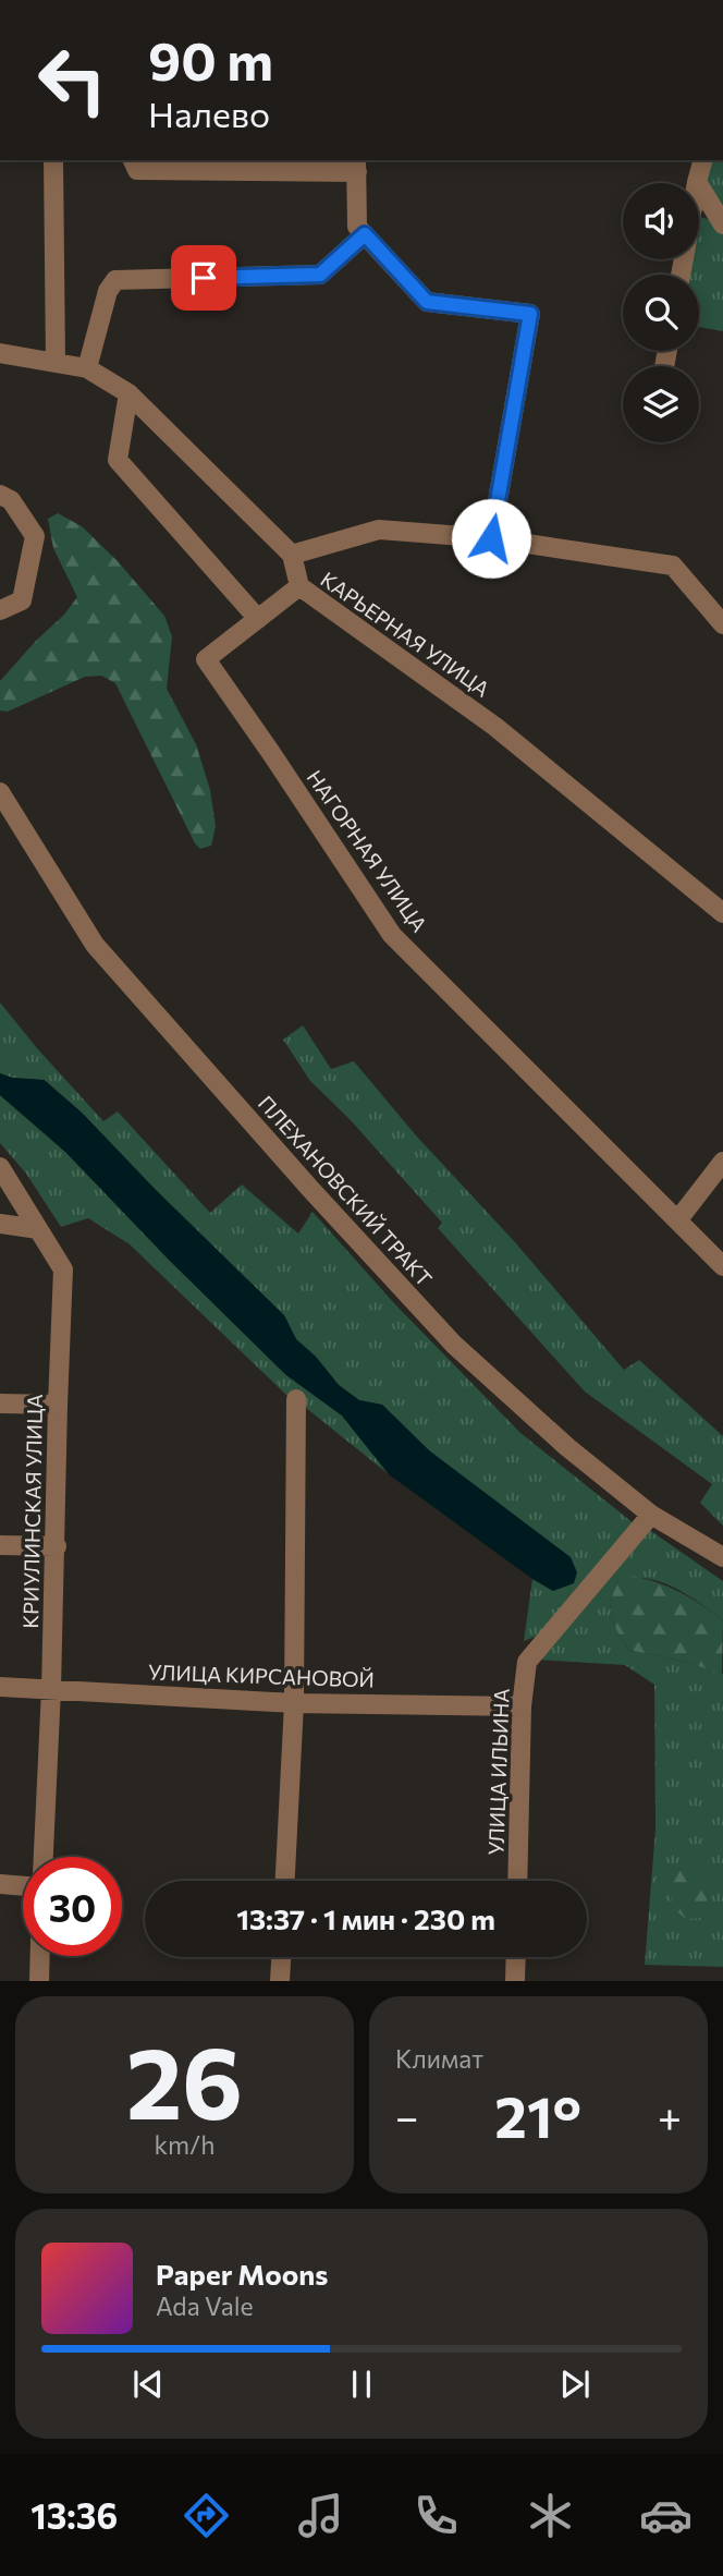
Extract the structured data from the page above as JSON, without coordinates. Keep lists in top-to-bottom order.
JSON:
{
  "streets": {
    "street": [
      "КАРЬЕРНАЯ УЛИЦА",
      "НАГОРНАЯ УЛИЦА",
      "ПЛЕХАНОВСКИЙ ТРАКТ",
      "КРИУЛИНСКАЯ УЛИЦА",
      "УЛИЦА КИРСАНОВОЙ",
      "УЛИЦА ИЛЬИНА"
    ]
  },
  "crossings": [
    ["КАРЬЕРНАЯ УЛИЦА", "НАГОРНАЯ УЛИЦА"],
    ["ПЛЕХАНОВСКИЙ ТРАКТ", "УЛИЦА ИЛЬИНА"],
    ["КРИУЛИНСКАЯ УЛИЦА", "УЛИЦА КИРСАНОВОЙ"],
    ["УЛИЦА КИРСАНОВОЙ", "УЛИЦА ИЛЬИНА"]
  ],
  "page": {
    "turn": ["90 m", "Налево"],
    "limit": "30",
    "trip": "13:37 · 1 мин · 230 m",
    "tile": [
      ["26", "km/h"],
      "Климат"
    ],
    "heat": ["−", "21°", "+"],
    "song": ["Paper Moons", "Ada Vale"],
    "tabs": "13:36"
  }
}
